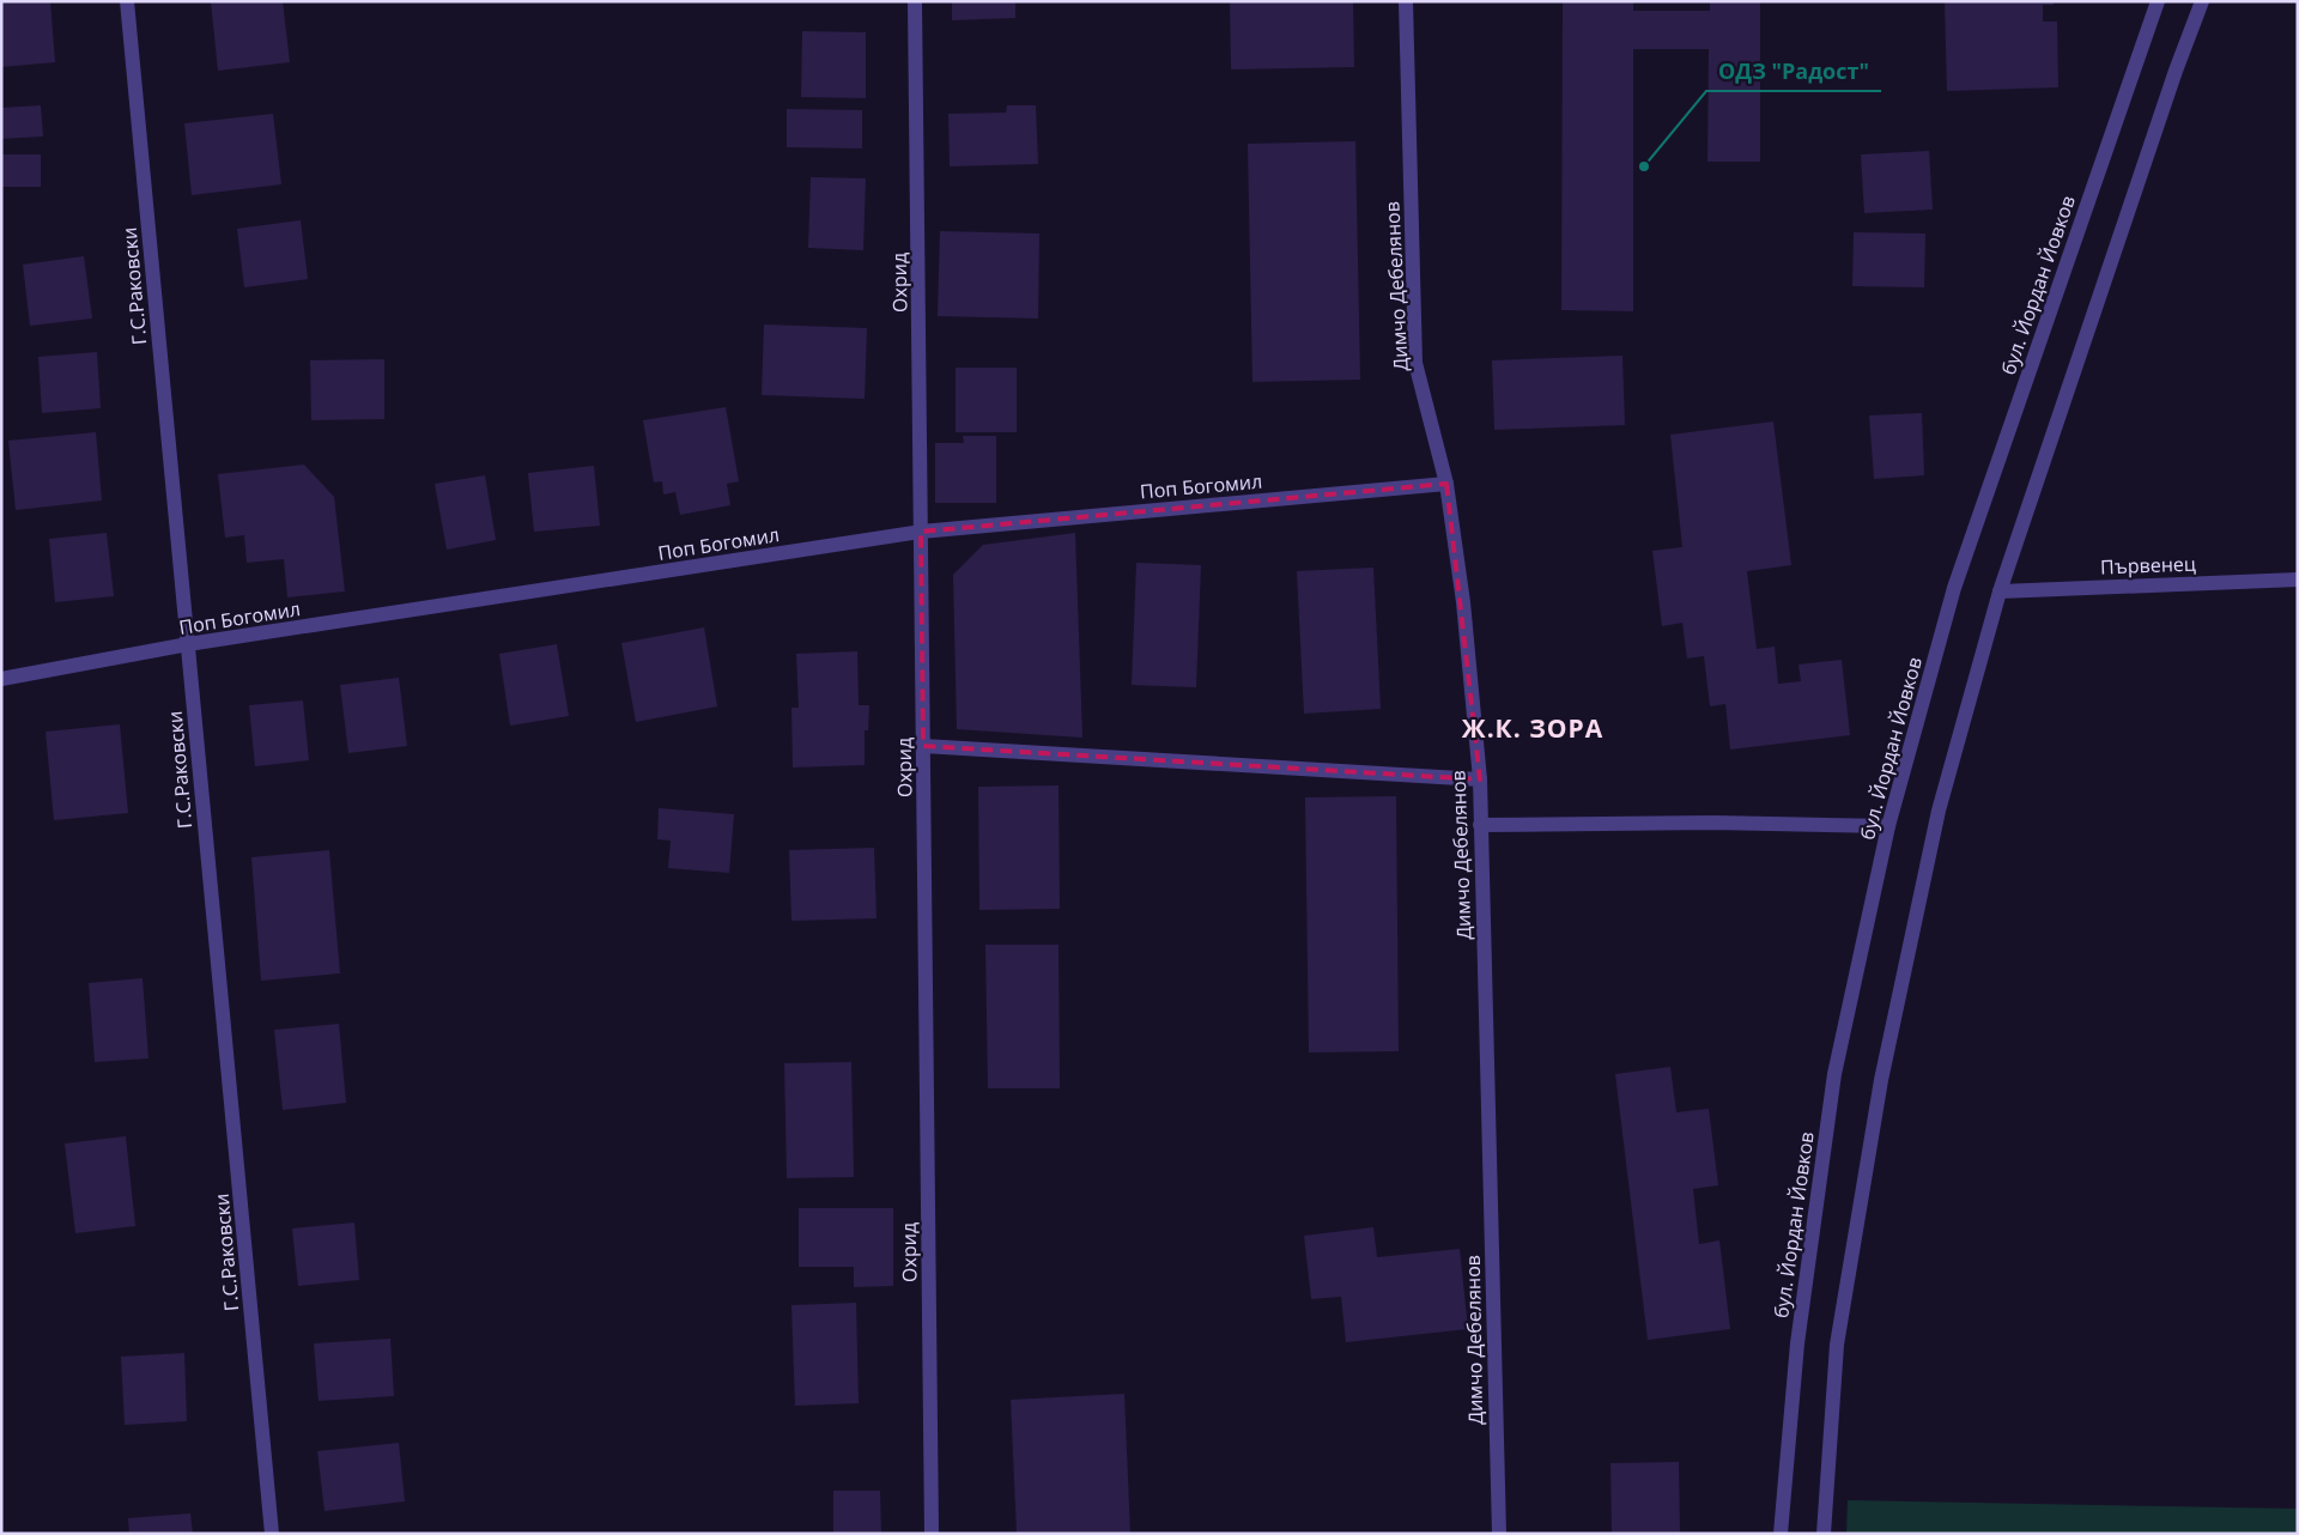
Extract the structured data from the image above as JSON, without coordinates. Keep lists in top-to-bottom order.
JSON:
{
  "streets": {
    "street": [
      "Охрид",
      "бул. Йордан Йовков",
      "Г.С.Раковски",
      "Димчо Дебелянов",
      "Поп Богомил",
      "Първенец"
    ]
  },
  "crossings": [
    ["Охрид", "Поп Богомил"],
    ["Г.С.Раковски", "Поп Богомил"],
    ["Димчо Дебелянов", "Поп Богомил"]
  ],
  "districts": ["Ж.К. ЗОРА"],
  "places": ["ОДЗ \"Радост\""]
}
